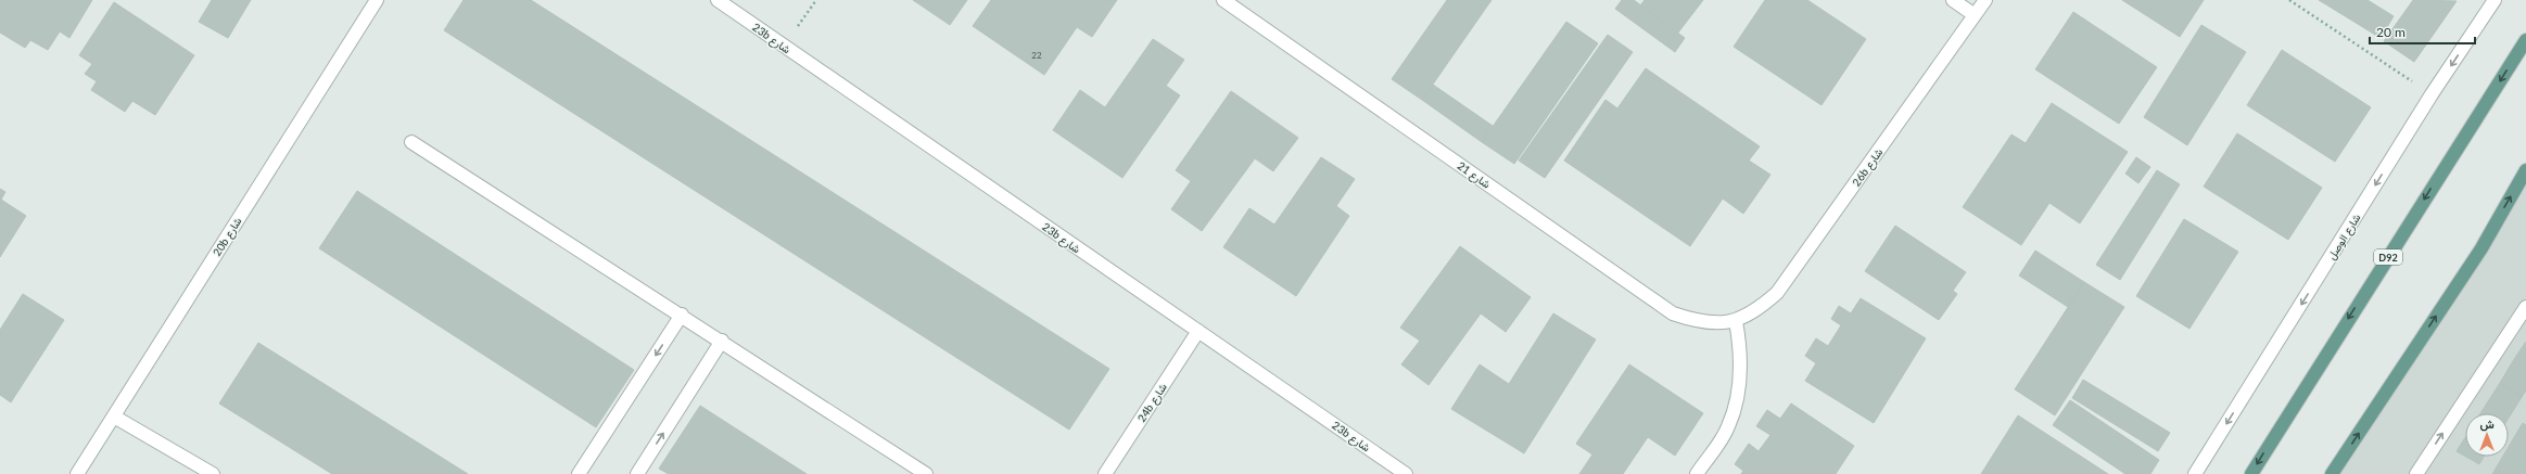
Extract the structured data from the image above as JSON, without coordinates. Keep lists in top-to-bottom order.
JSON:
{
  "streets": {
    "main road": ["D92"],
    "street": [
      "23b شارع",
      "26b شارع",
      "شارع 21",
      "20b شارع",
      "شارع الوصل",
      "24b شارع"
    ]
  },
  "crossings": [
    ["23b شارع", "24b شارع"],
    ["26b شارع", "شارع 21"]
  ],
  "one_way": ["شارع الوصل"],
  "house_numbers": ["22"],
  "scale_bar": "20 m",
  "north": "top"
}
